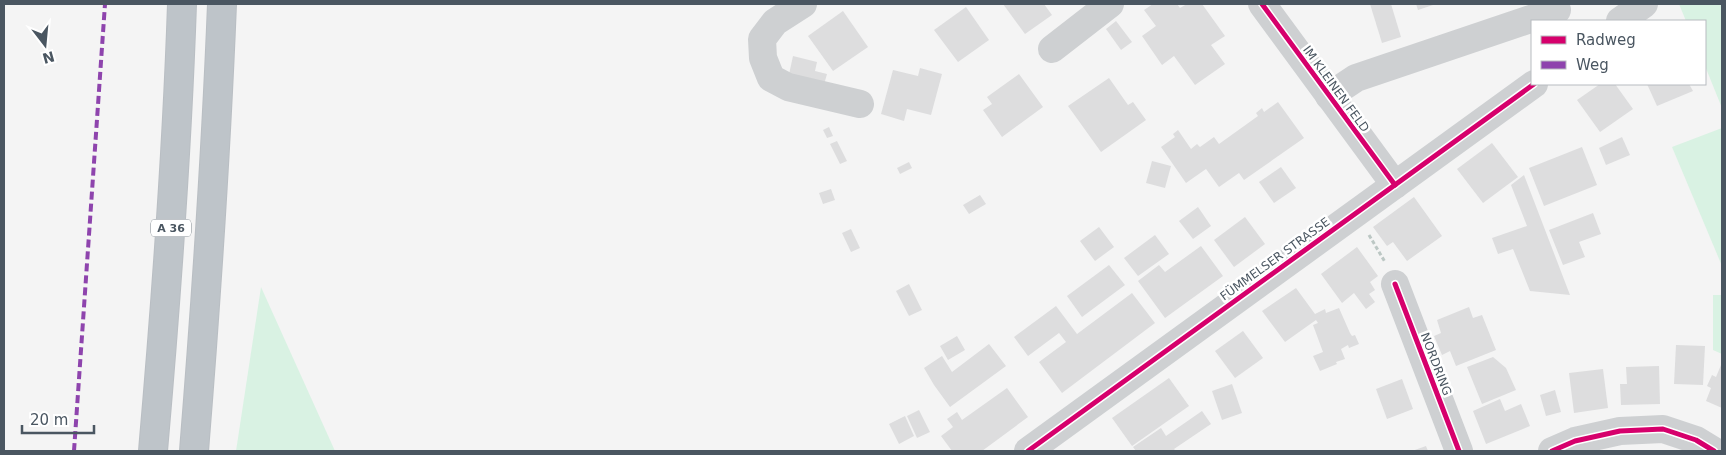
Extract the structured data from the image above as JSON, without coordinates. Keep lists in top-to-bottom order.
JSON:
{
  "streets": {
    "highway": ["A 36"],
    "street": ["IM KLEINEN FELD", "FÜMMELSER STRASSE", "NORDRING"]
  },
  "crossings": [
    ["IM KLEINEN FELD", "FÜMMELSER STRASSE"]
  ],
  "legend": ["Radweg", "Weg"],
  "scale_bar": "20 m",
  "north": "bottom"
}
